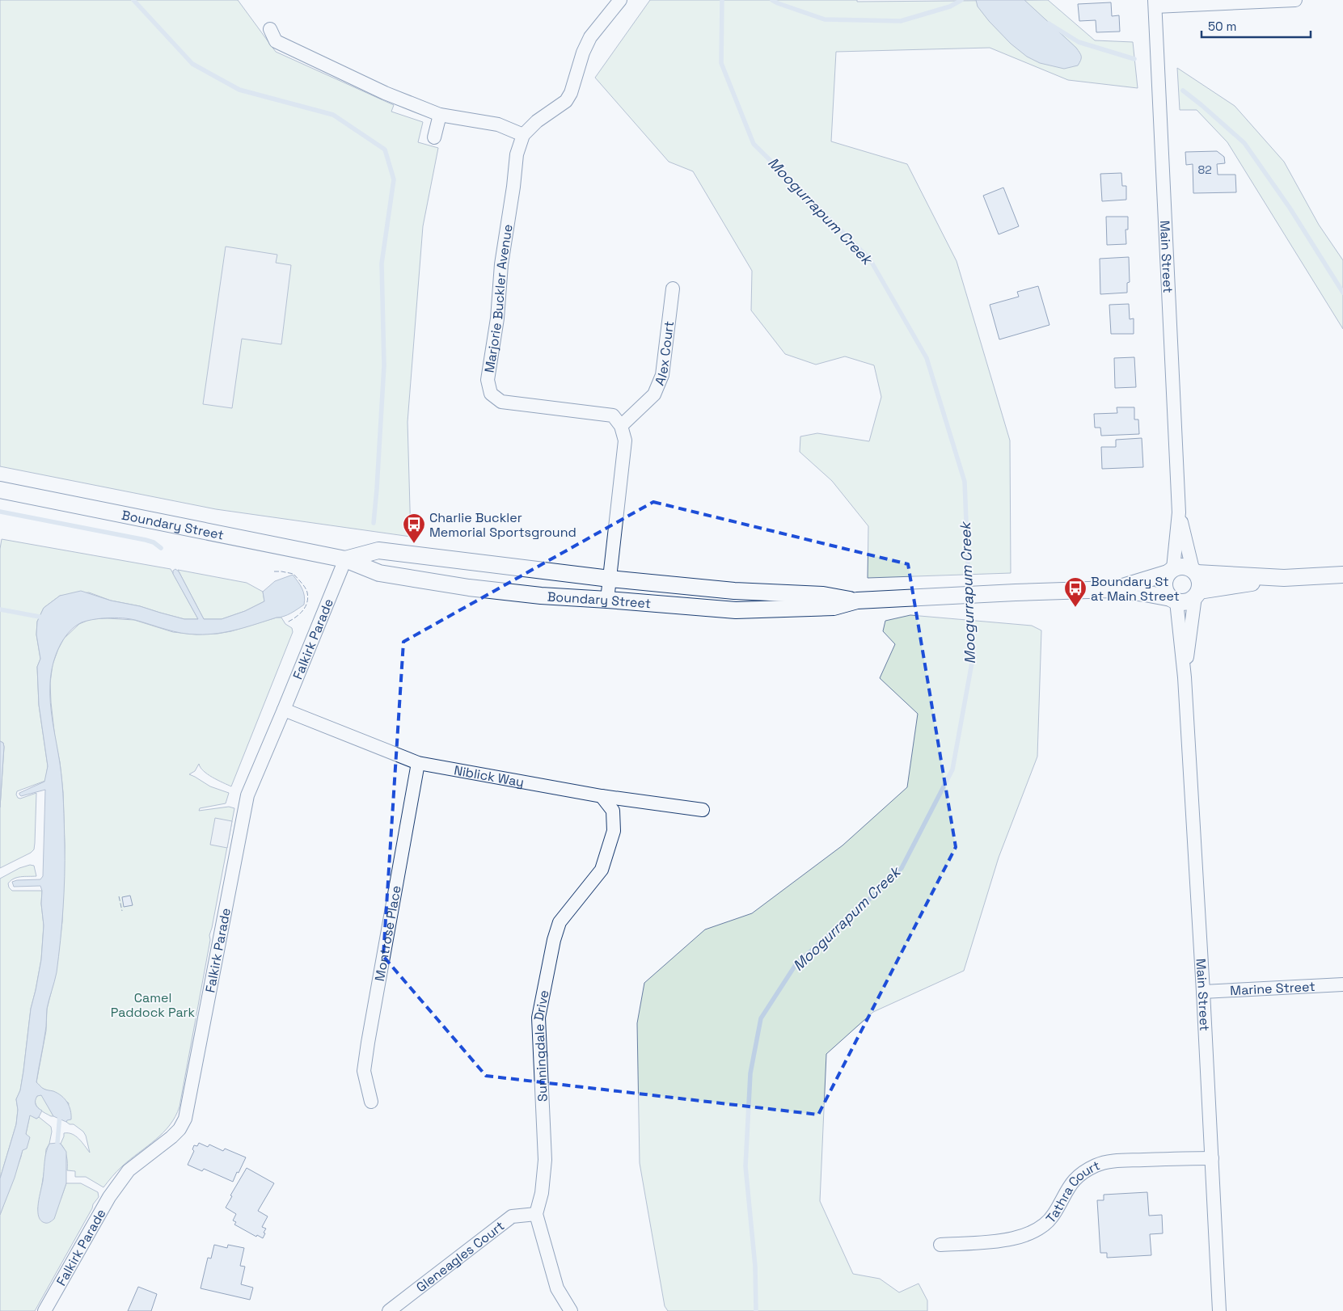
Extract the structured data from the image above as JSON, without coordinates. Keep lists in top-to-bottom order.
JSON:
{
  "streets": {
    "street": [
      "Main Street",
      "Marjorie Buckler Avenue",
      "Alex Court",
      "Boundary Street",
      "Falkirk Parade",
      "Niblick Way",
      "Montrose Place",
      "Marine Street",
      "Sunningdale Drive",
      "Tathra Court",
      "Gleneagles Court"
    ]
  },
  "crossings": [
    ["Main Street", "Boundary Street"],
    ["Main Street", "Marine Street"],
    ["Main Street", "Tathra Court"],
    ["Marjorie Buckler Avenue", "Alex Court"],
    ["Boundary Street", "Falkirk Parade"],
    ["Falkirk Parade", "Niblick Way"],
    ["Niblick Way", "Montrose Place"],
    ["Niblick Way", "Sunningdale Drive"],
    ["Sunningdale Drive", "Gleneagles Court"]
  ],
  "water": ["Moogurrapum Creek"],
  "parks": ["Camel Paddock Park"],
  "places": {
    "bus stop": ["Charlie Buckler Memorial Sportsground", "Boundary St at Main Street"]
  },
  "house_numbers": ["82"],
  "scale_bar": "50 m"
}
